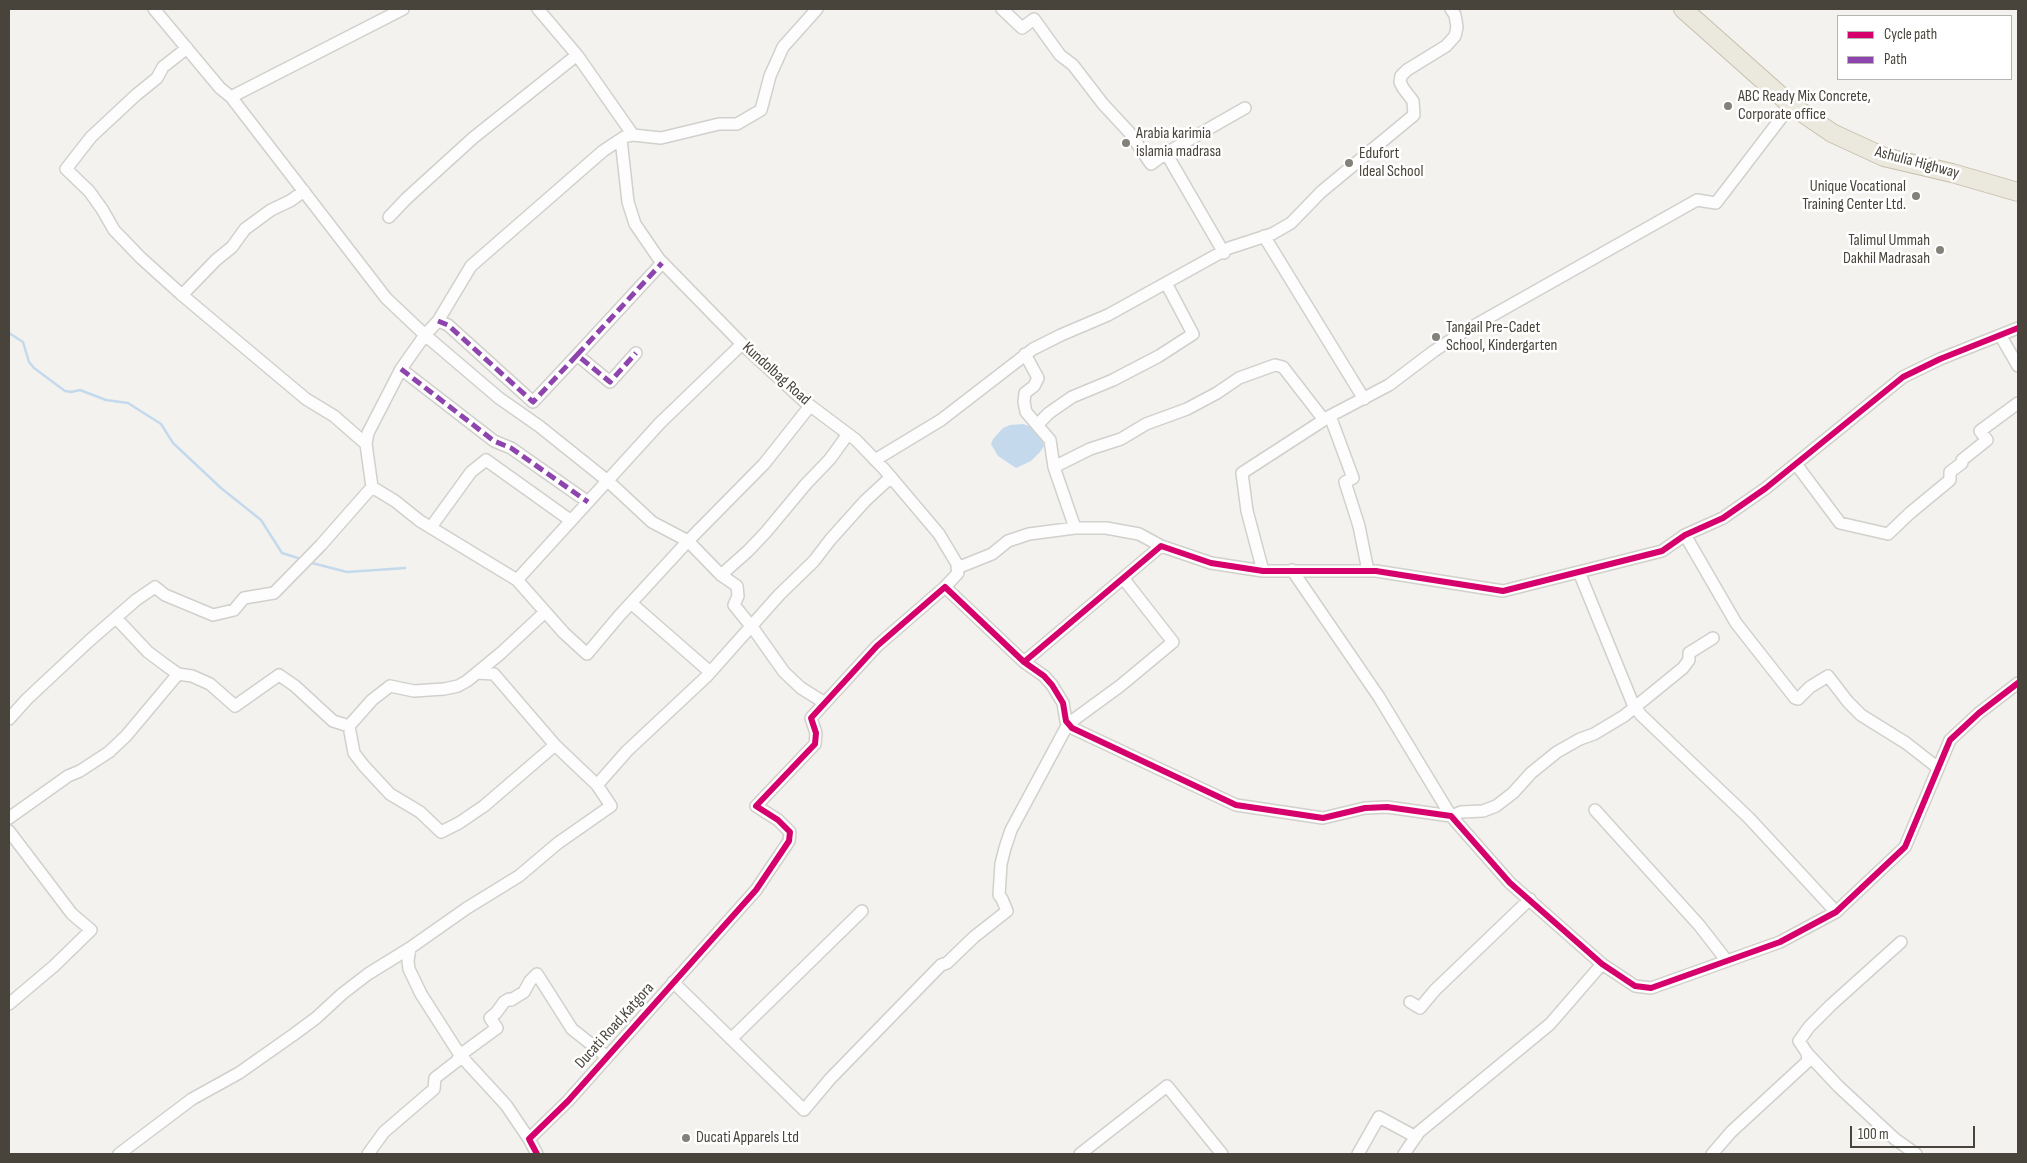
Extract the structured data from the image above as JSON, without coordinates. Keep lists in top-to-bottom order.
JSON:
{
  "streets": {
    "highway": ["Ashulia Highway"],
    "street": ["Kundolbag Road", "Ducati Road,Katgora"]
  },
  "places": [
    "ABC Ready Mix Concrete, Corporate office",
    "Arabia karimia islamia madrasa",
    "Edufort Ideal School",
    "Unique Vocational Training Center Ltd.",
    "Talimul Ummah Dakhil Madrasah",
    "Tangail Pre-Cadet School, Kindergarten",
    "Ducati Apparels Ltd"
  ],
  "legend": ["Cycle path", "Path"],
  "scale_bar": "100 m"
}
